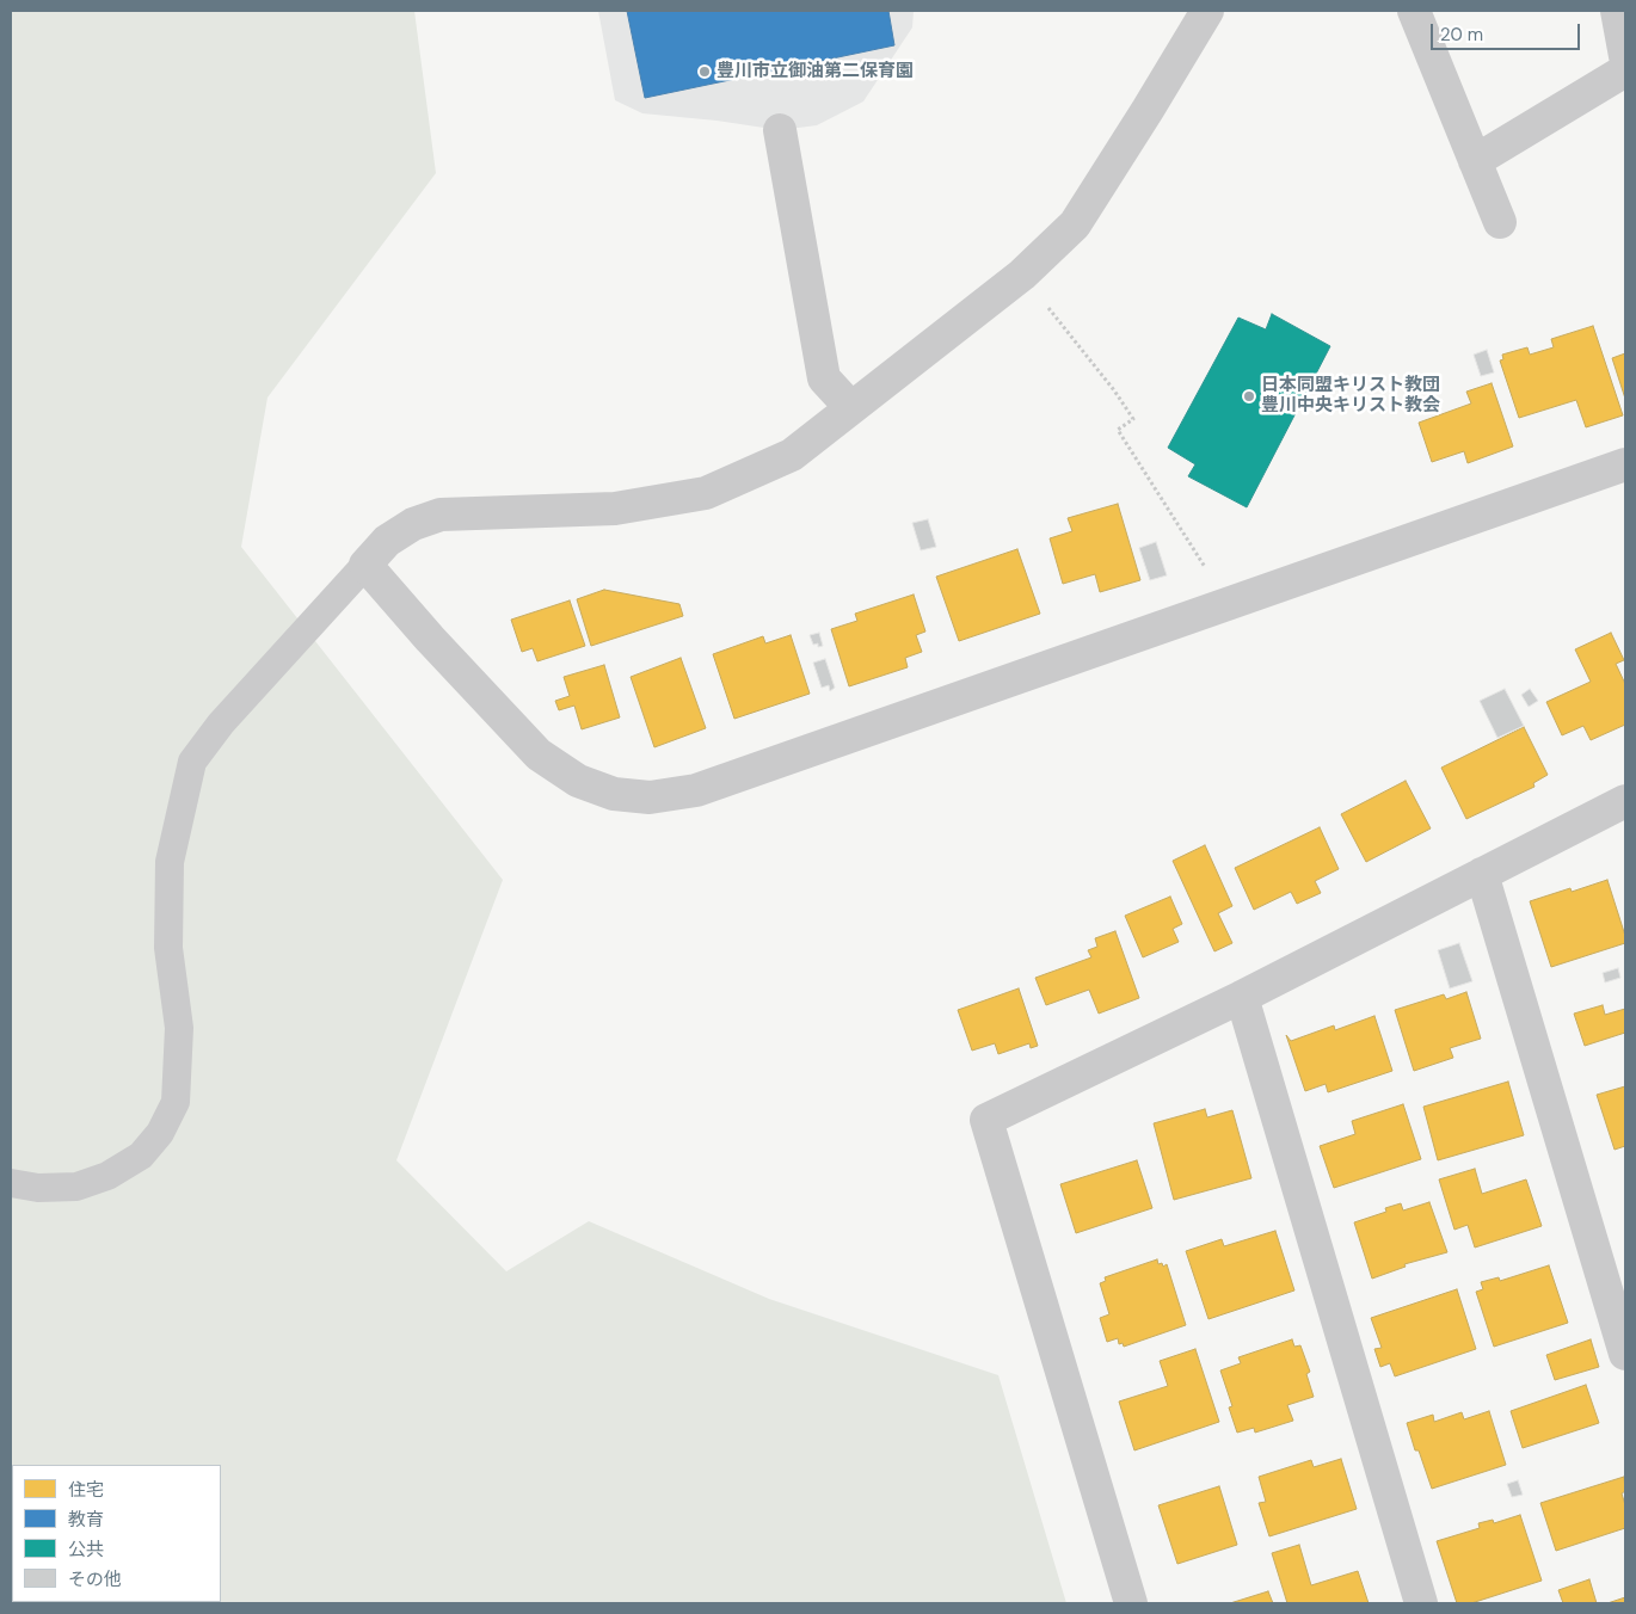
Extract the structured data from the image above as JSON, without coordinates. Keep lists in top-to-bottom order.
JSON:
{
  "places": ["豊川市立御油第二保育園", "日本同盟キリスト教団 豊川中央キリスト教会"],
  "legend": [
    "住宅",
    "教育",
    "公共",
    "その他"
  ],
  "scale_bar": "20 m"
}
